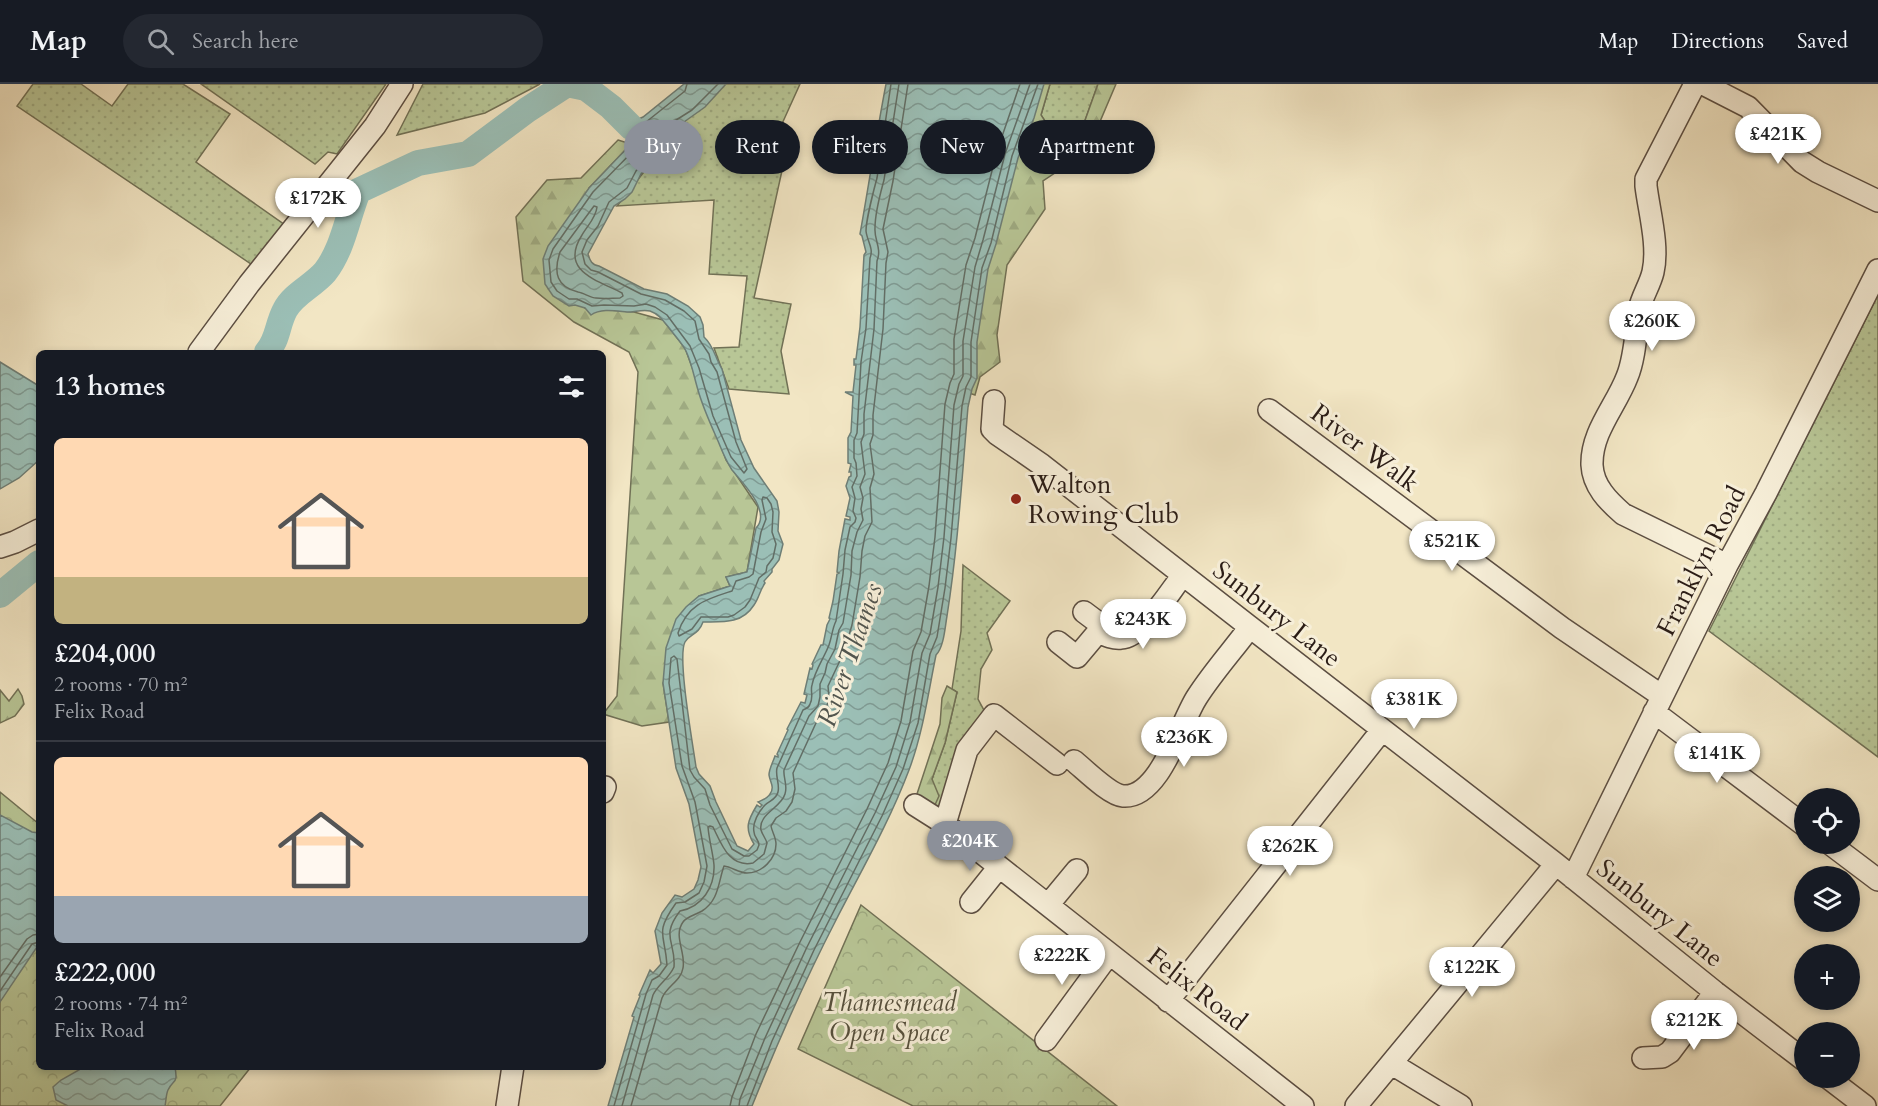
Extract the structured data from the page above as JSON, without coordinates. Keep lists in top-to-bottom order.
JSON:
{
  "streets": {
    "street": [
      "River Walk",
      "Franklyn Road",
      "Sunbury Lane",
      "Felix Road"
    ]
  },
  "crossings": [
    ["River Walk", "Franklyn Road"],
    ["Franklyn Road", "Sunbury Lane"]
  ],
  "water": ["River Thames"],
  "parks": ["Thamesmead Open Space"],
  "places": ["Walton Rowing Club"],
  "page": {
    "header": "Map",
    "search": "Search here",
    "nav": ["Map", "Directions", "Saved"],
    "price": [
      "£421K",
      "£172K",
      "£260K",
      "£521K",
      "£243K",
      "£381K",
      "£236K",
      "£141K",
      "£204K",
      "£262K",
      "£222K",
      "£122K",
      "£212K"
    ],
    "chip": [
      "Buy",
      "Rent",
      "Filters",
      "New",
      "Apartment"
    ],
    "heading": "13 homes",
    "list": [
      {
        "name": "£204,000",
        "note": "2 rooms · 70 m² · Felix Road"
      },
      {
        "name": "£222,000",
        "note": "2 rooms · 74 m² · Felix Road"
      }
    ],
    "map_buttons": ["+", "−"]
  }
}
